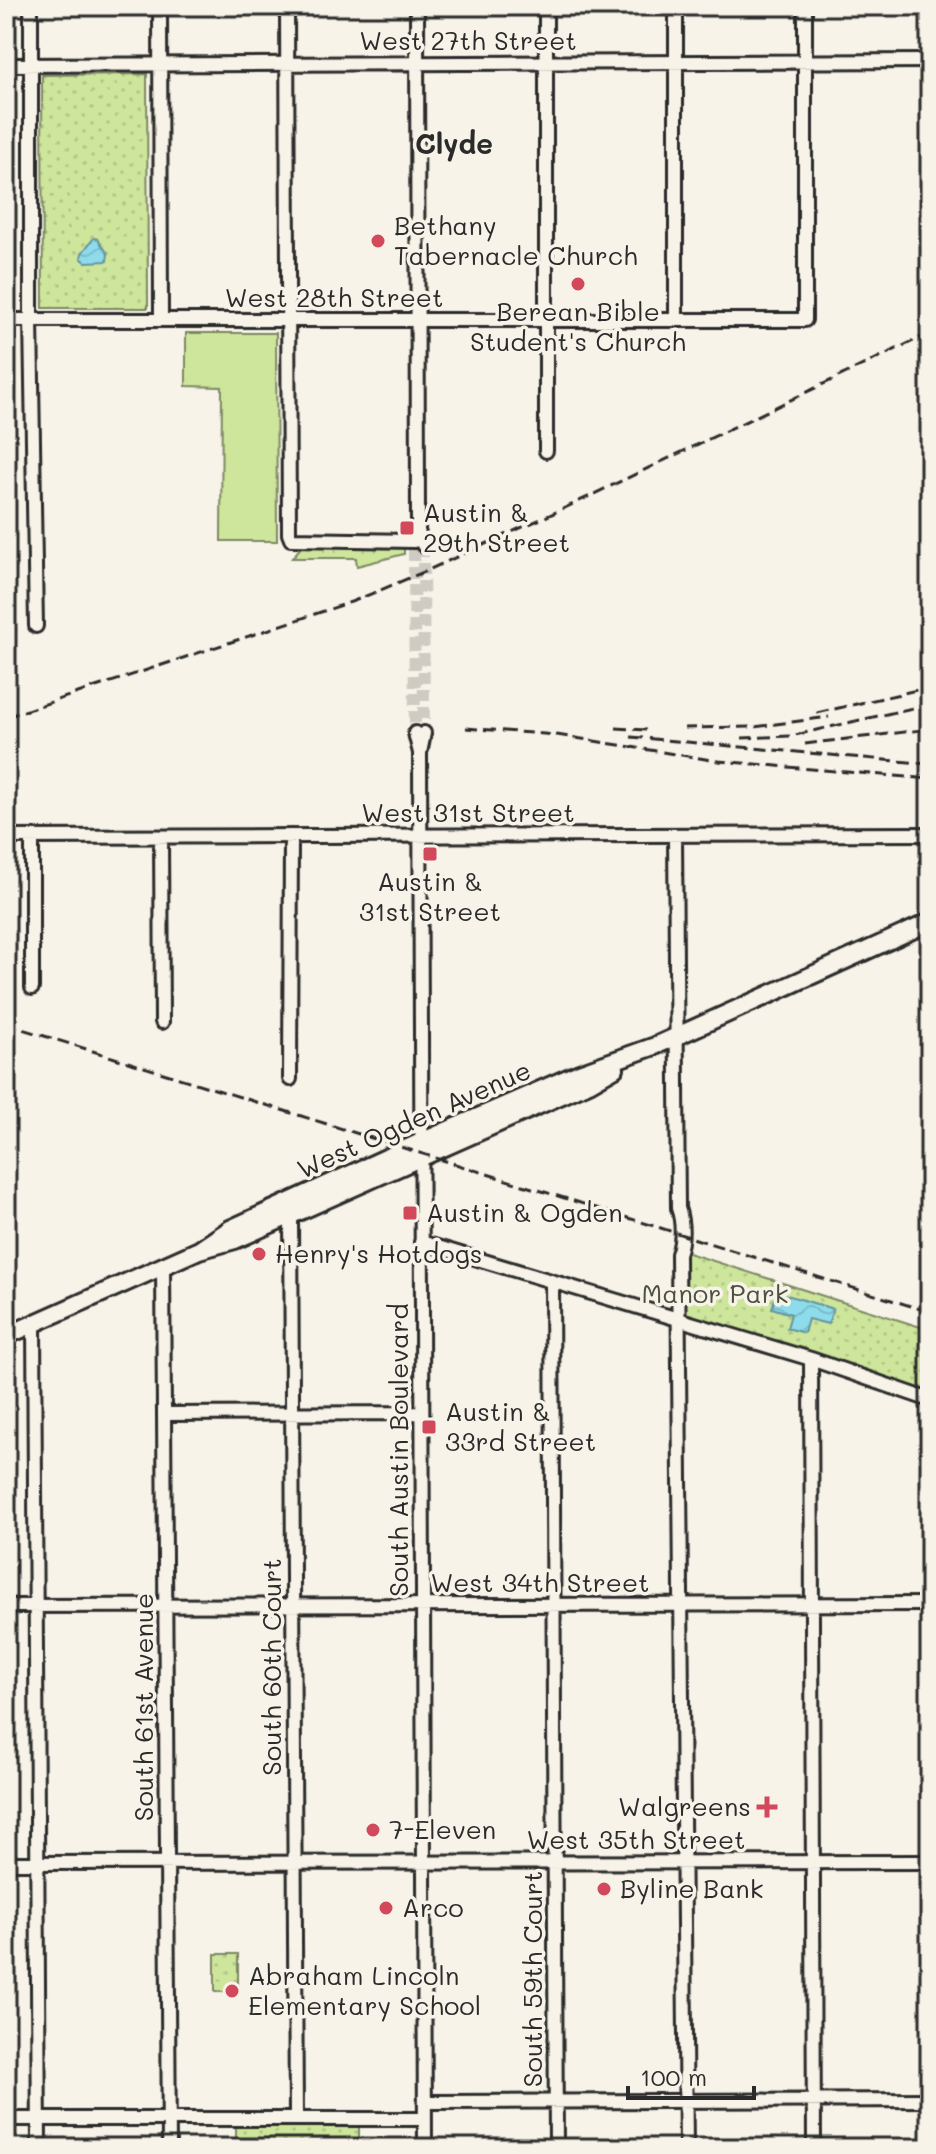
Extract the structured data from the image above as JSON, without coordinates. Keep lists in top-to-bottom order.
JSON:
{
  "streets": {
    "main road": ["West Ogden Avenue"],
    "street": [
      "West 27th Street",
      "West 28th Street",
      "West 31st Street",
      "South Austin Boulevard",
      "West 34th Street",
      "South 60th Court",
      "South 61st Avenue",
      "West 35th Street",
      "South 59th Court"
    ]
  },
  "crossings": [
    ["West 27th Street", "West 28th Street"],
    ["West 31st Street", "South Austin Boulevard"],
    ["West Ogden Avenue", "South Austin Boulevard"],
    ["West Ogden Avenue", "South 60th Court"],
    ["West Ogden Avenue", "South 61st Avenue"],
    ["South Austin Boulevard", "West 34th Street"],
    ["South Austin Boulevard", "West 35th Street"],
    ["West 34th Street", "South 60th Court"],
    ["West 34th Street", "South 61st Avenue"],
    ["West 34th Street", "South 59th Court"],
    ["South 60th Court", "West 35th Street"],
    ["South 61st Avenue", "West 35th Street"],
    ["West 35th Street", "South 59th Court"]
  ],
  "districts": ["Clyde"],
  "parks": ["Manor Park"],
  "places": {
    "other": [
      "Bethany Tabernacle Church",
      "Berean Bible Student's Church",
      "Henry's Hotdogs",
      "7-Eleven",
      "Byline Bank",
      "Arco",
      "Abraham Lincoln Elementary School"
    ],
    "transit": [
      "Austin & 29th Street",
      "Austin & 31st Street",
      "Austin & Ogden",
      "Austin & 33rd Street"
    ],
    "health": ["Walgreens"]
  },
  "scale_bar": "100 m"
}
